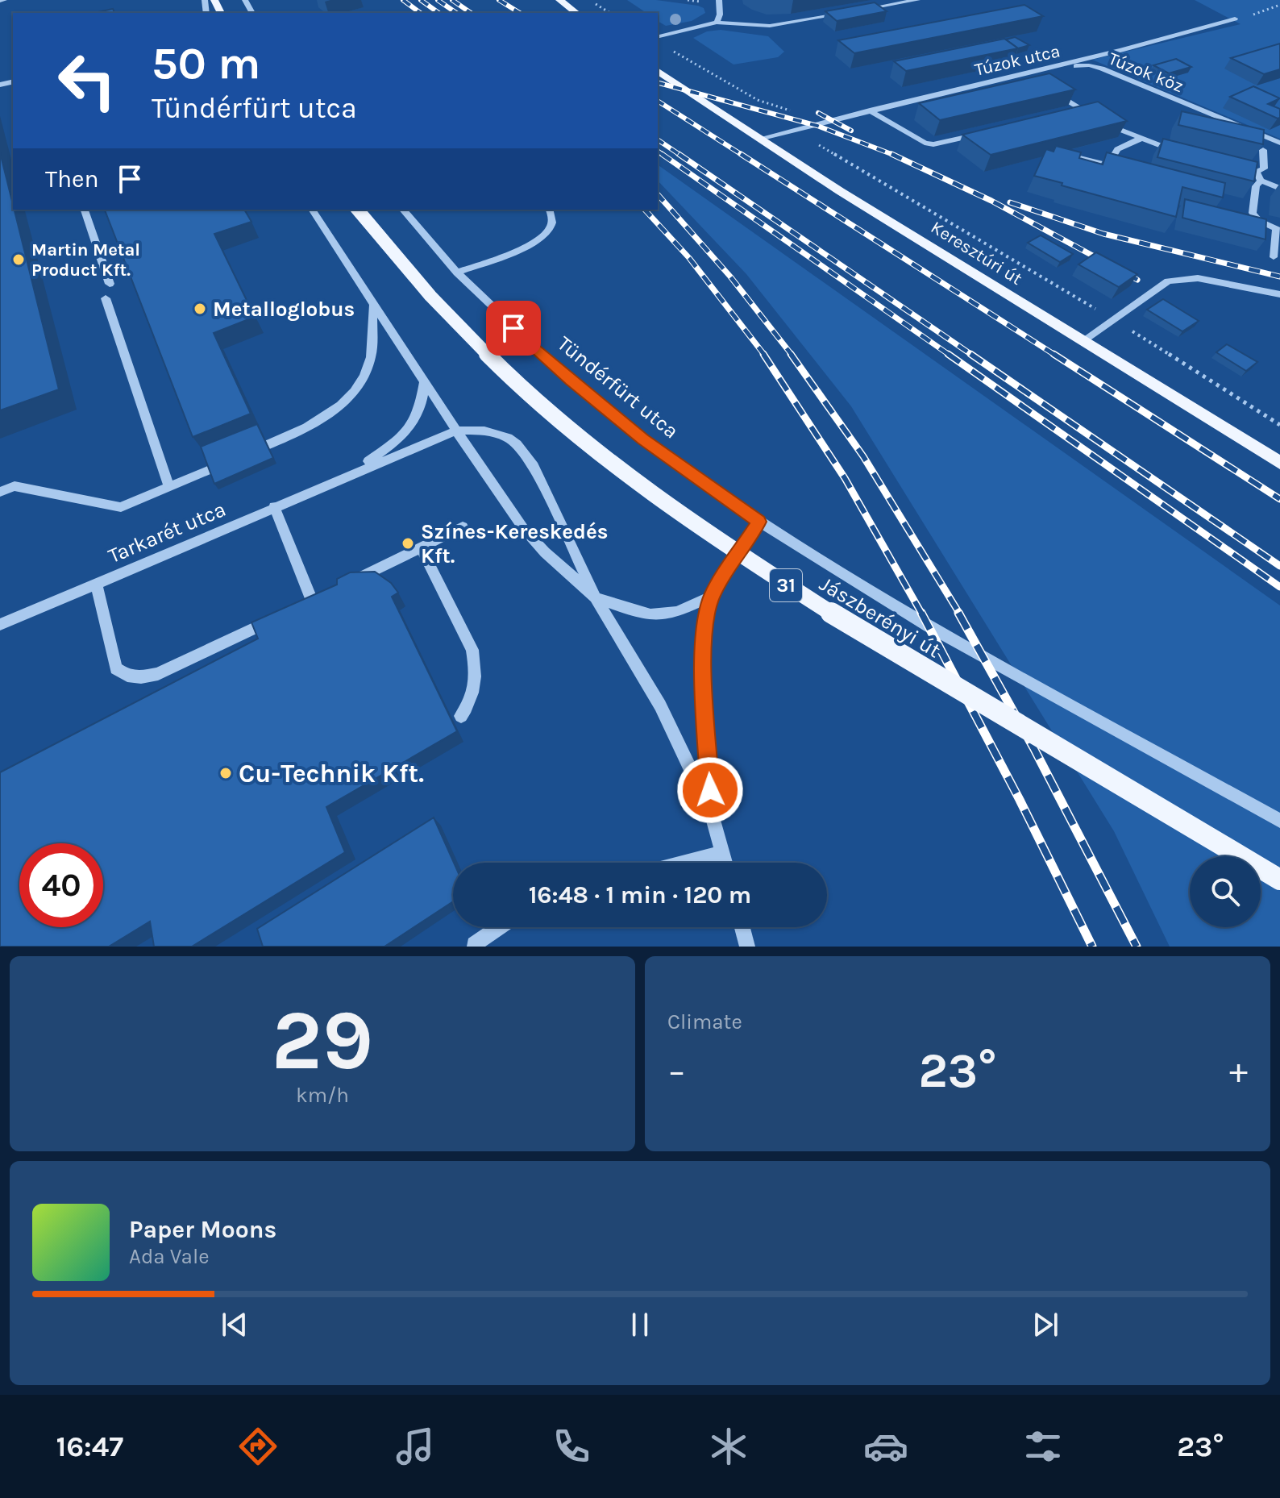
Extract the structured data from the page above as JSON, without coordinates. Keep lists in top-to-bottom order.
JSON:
{
  "streets": {
    "main road": ["Keresztúri út", "31", "Jászberényi út"],
    "street": [
      "Túzok utca",
      "Túzok köz",
      "Tündérfürt utca",
      "Tarkarét utca"
    ]
  },
  "crossings": [
    ["Túzok utca", "Túzok köz"],
    ["Túzok utca", "Keresztúri út"],
    ["Tündérfürt utca", "Jászberényi út"]
  ],
  "places": [
    "Martin Metal Product Kft.",
    "Metalloglobus",
    "Színes-Kereskedés Kft.",
    "Cu-Technik Kft."
  ],
  "page": {
    "turn": ["50 m", "Tündérfürt utca"],
    "then": "Then",
    "limit": "40",
    "trip": "16:48 · 1 min · 120 m",
    "tile": [
      ["29", "km/h"],
      "Climate"
    ],
    "heat": ["−", "23°", "+"],
    "song": ["Paper Moons", "Ada Vale"],
    "tabs": ["16:47", "23°"]
  }
}
